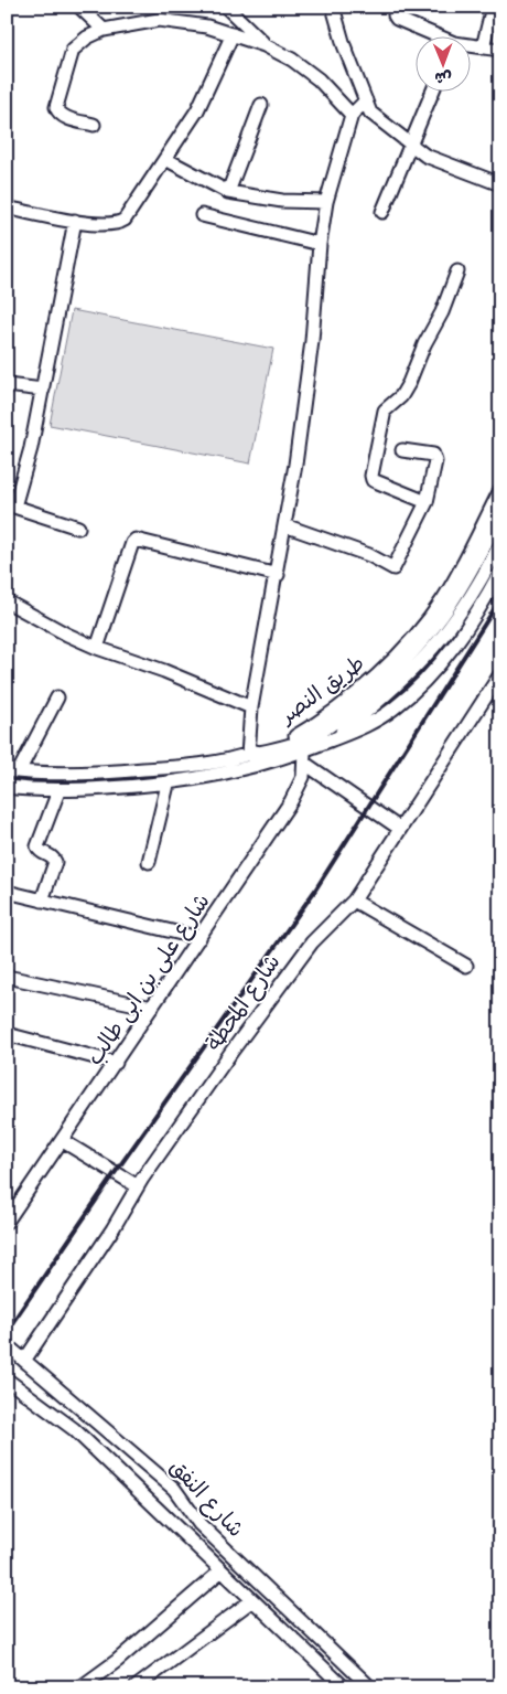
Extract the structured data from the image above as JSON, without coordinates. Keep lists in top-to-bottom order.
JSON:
{
  "streets": {
    "street": [
      "طريق النصر",
      "شارع على بن ابى طالب",
      "شارع المحطة",
      "شارع النفق"
    ]
  },
  "crossings": [
    ["طريق النصر", "شارع على بن ابى طالب"],
    ["شارع المحطة", "شارع النفق"]
  ],
  "north": "bottom"
}
